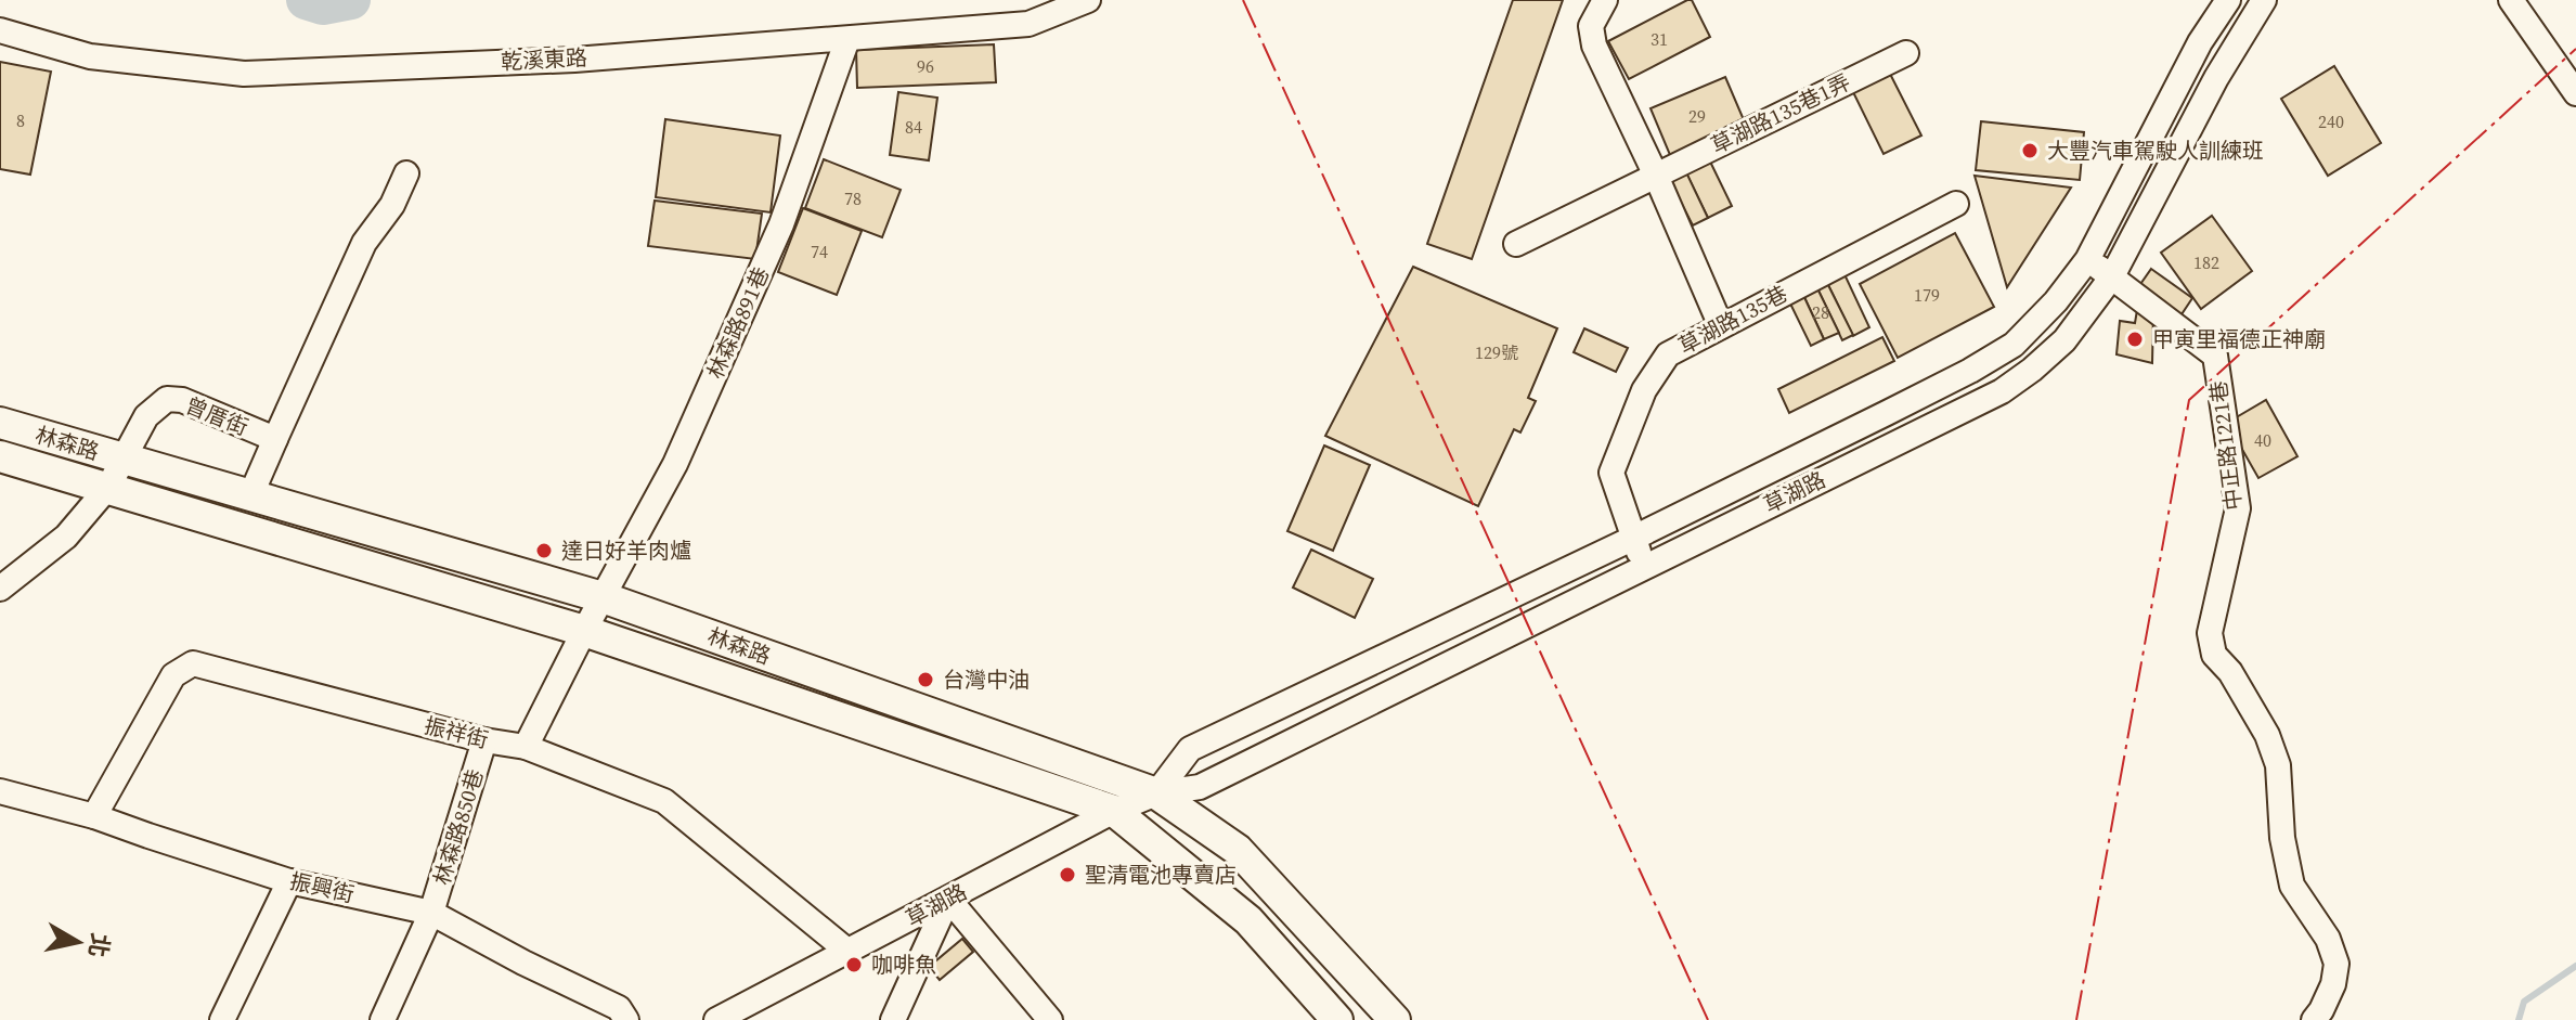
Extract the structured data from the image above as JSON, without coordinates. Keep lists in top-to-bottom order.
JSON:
{
  "streets": {
    "main road": ["林森路"],
    "street": [
      "乾溪東路",
      "草湖路135巷1弄",
      "草湖路135巷",
      "林森路891巷",
      "曾厝街",
      "中正路1221巷",
      "草湖路",
      "振祥街",
      "林森路850巷",
      "振興街"
    ]
  },
  "crossings": [
    ["乾溪東路", "林森路891巷"],
    ["草湖路135巷", "草湖路"],
    ["林森路891巷", "林森路"],
    ["曾厝街", "林森路"],
    ["林森路", "草湖路"],
    ["中正路1221巷", "草湖路"],
    ["草湖路", "振祥街"],
    ["振祥街", "林森路850巷"],
    ["振祥街", "振興街"],
    ["林森路850巷", "振興街"]
  ],
  "places": [
    "大豐汽車駕駛人訓練班",
    "甲寅里福德正神廟",
    "達日好羊肉爐",
    "台灣中油",
    "聖清電池專賣店",
    "咖啡魚"
  ],
  "house_numbers": [
    "31",
    "96",
    "29",
    "8",
    "240",
    "84",
    "78",
    "74",
    "182",
    "179",
    "28",
    "129號",
    "40"
  ],
  "north": "right"
}
